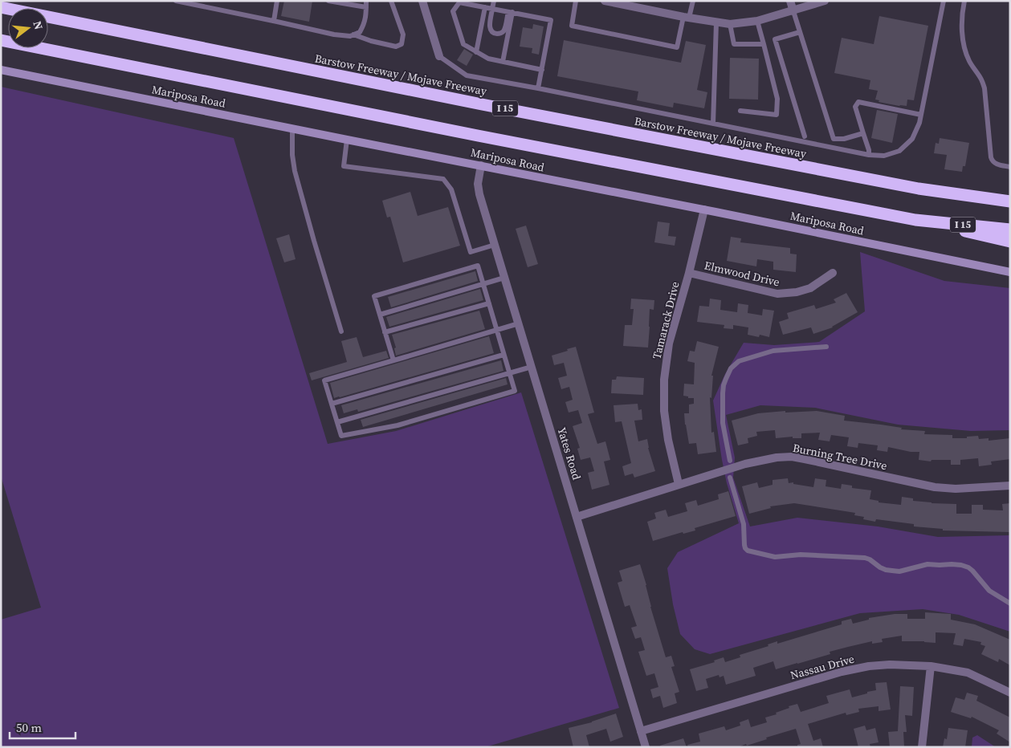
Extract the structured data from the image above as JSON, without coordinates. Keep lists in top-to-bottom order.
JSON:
{
  "streets": {
    "highway": ["Barstow Freeway / Mojave Freeway", "I 15"],
    "main road": ["Mariposa Road"],
    "street": [
      "Elmwood Drive",
      "Tamarack Drive",
      "Yates Road",
      "Burning Tree Drive",
      "Nassau Drive"
    ]
  },
  "crossings": [
    ["Mariposa Road", "Tamarack Drive"],
    ["Mariposa Road", "Yates Road"],
    ["Elmwood Drive", "Tamarack Drive"],
    ["Tamarack Drive", "Burning Tree Drive"],
    ["Yates Road", "Burning Tree Drive"],
    ["Yates Road", "Nassau Drive"]
  ],
  "scale_bar": "50 m",
  "north": "right"
}
